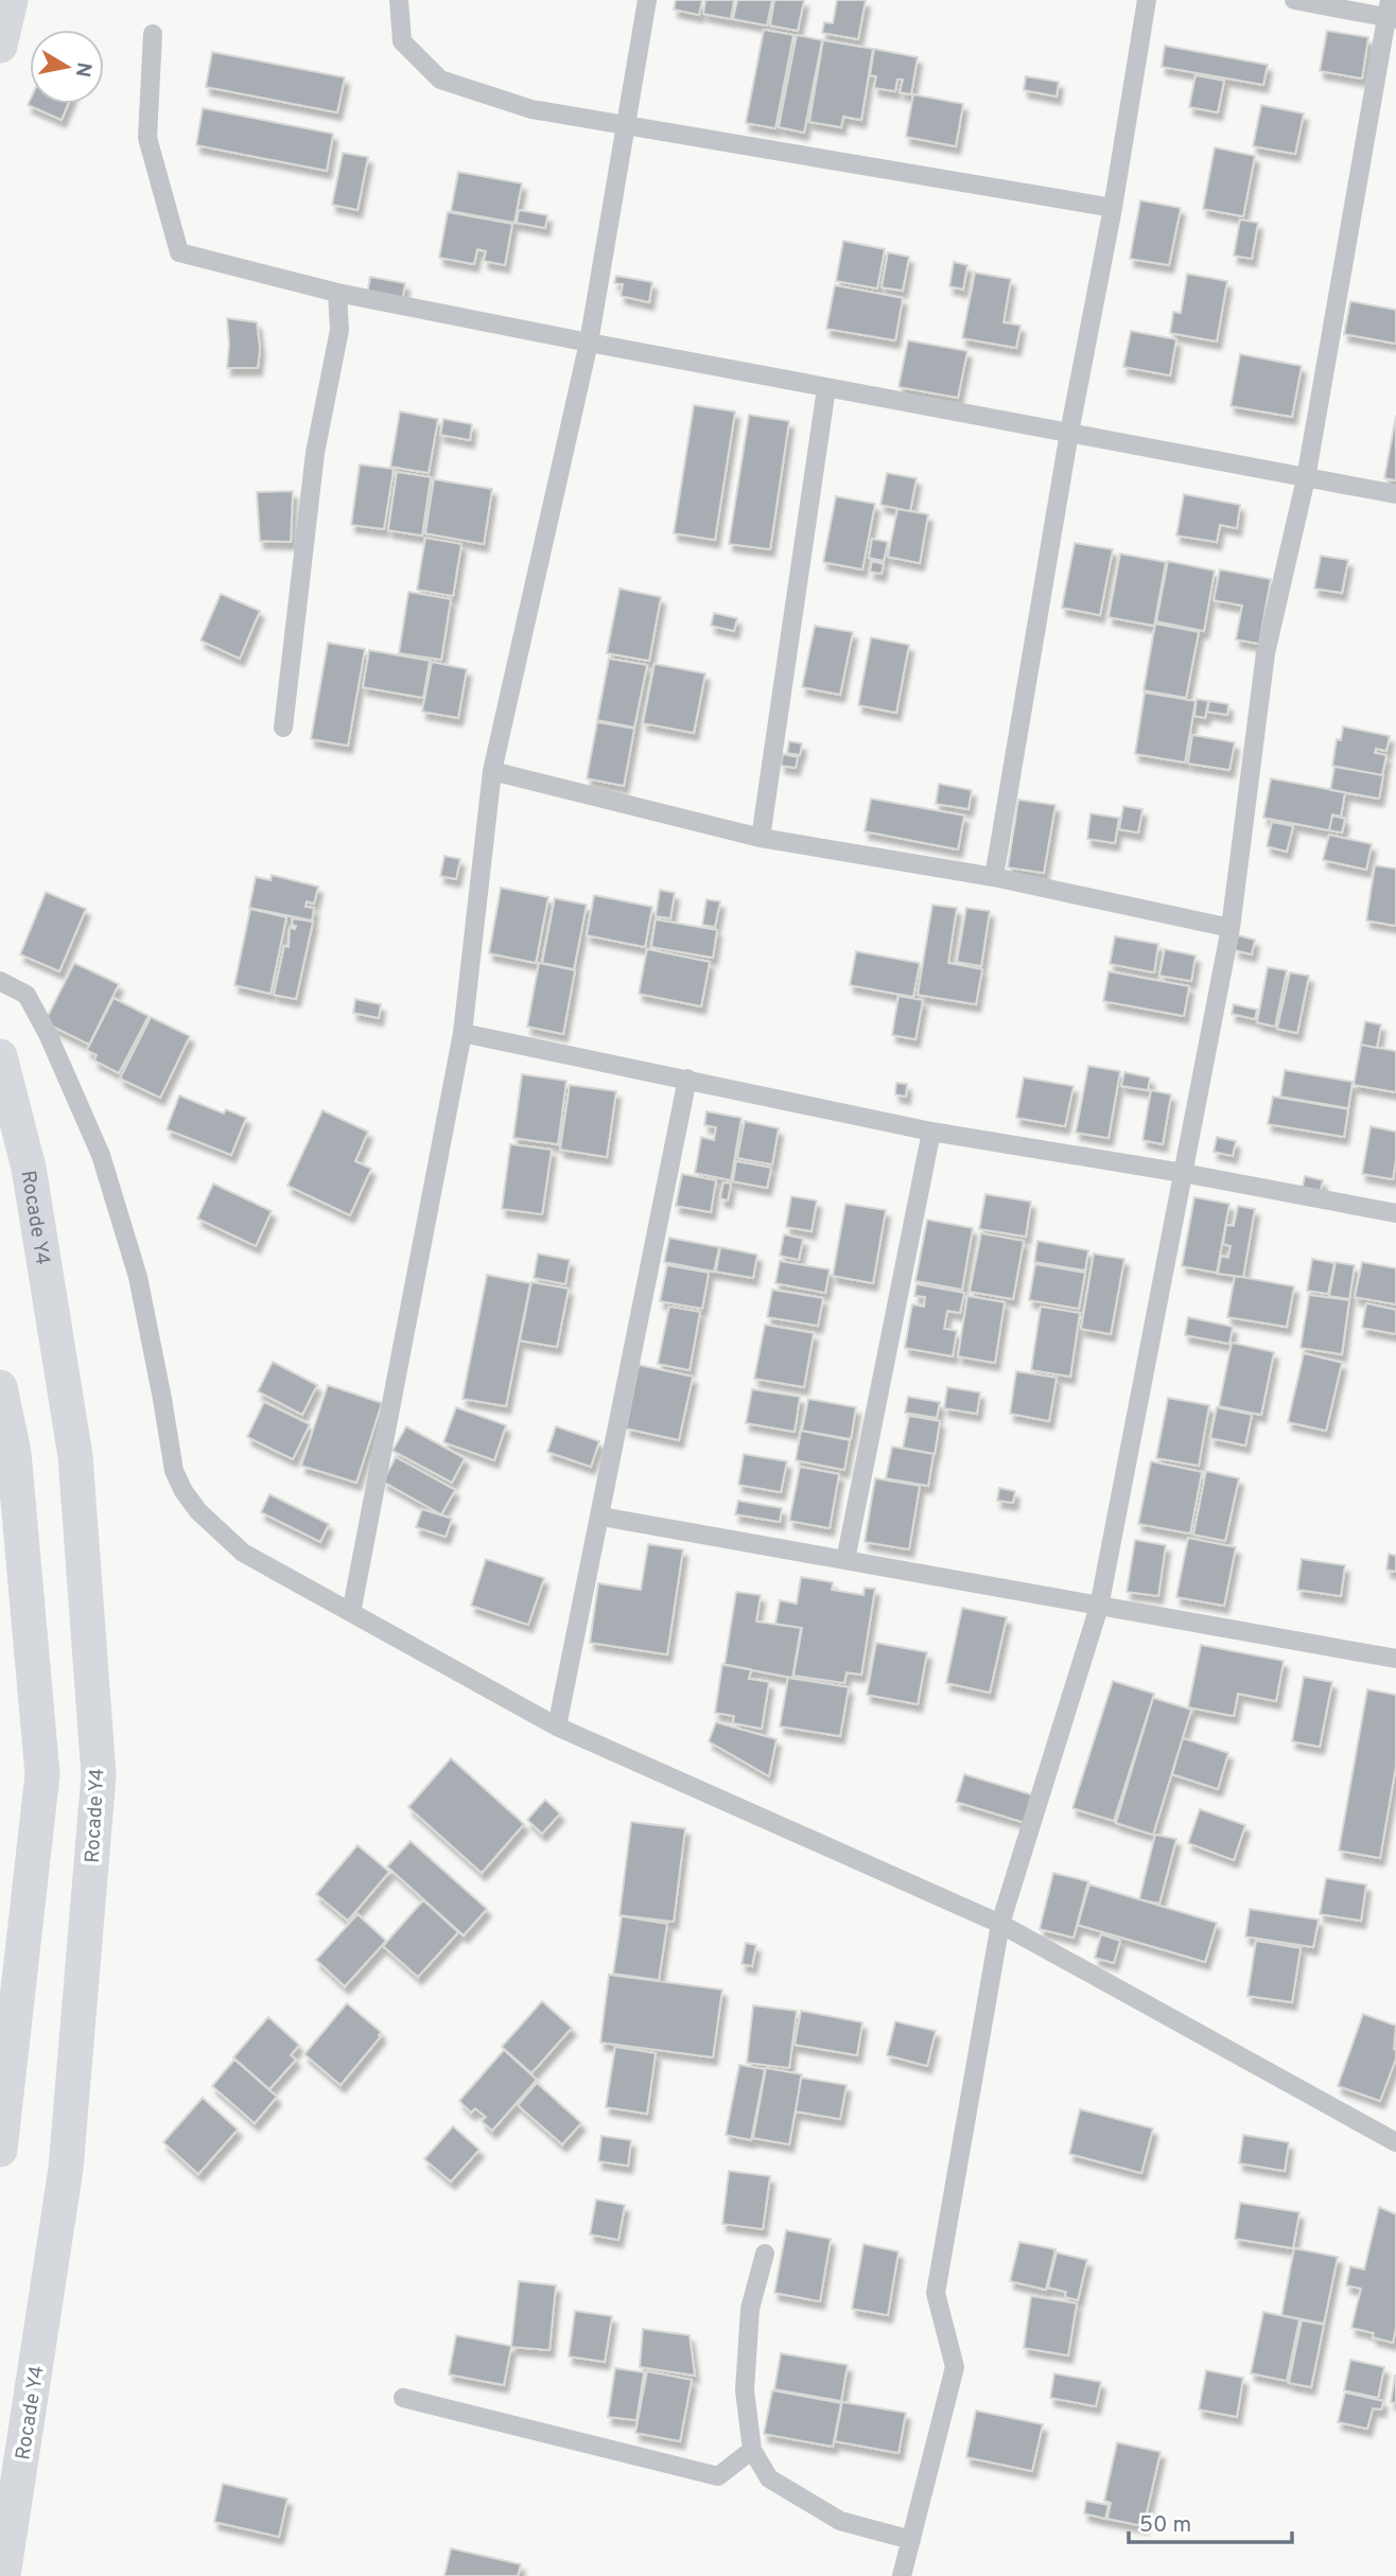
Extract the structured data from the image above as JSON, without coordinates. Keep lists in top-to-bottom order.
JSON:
{
  "streets": {
    "highway": ["Rocade Y4"]
  },
  "scale_bar": "50 m",
  "north": "right"
}
